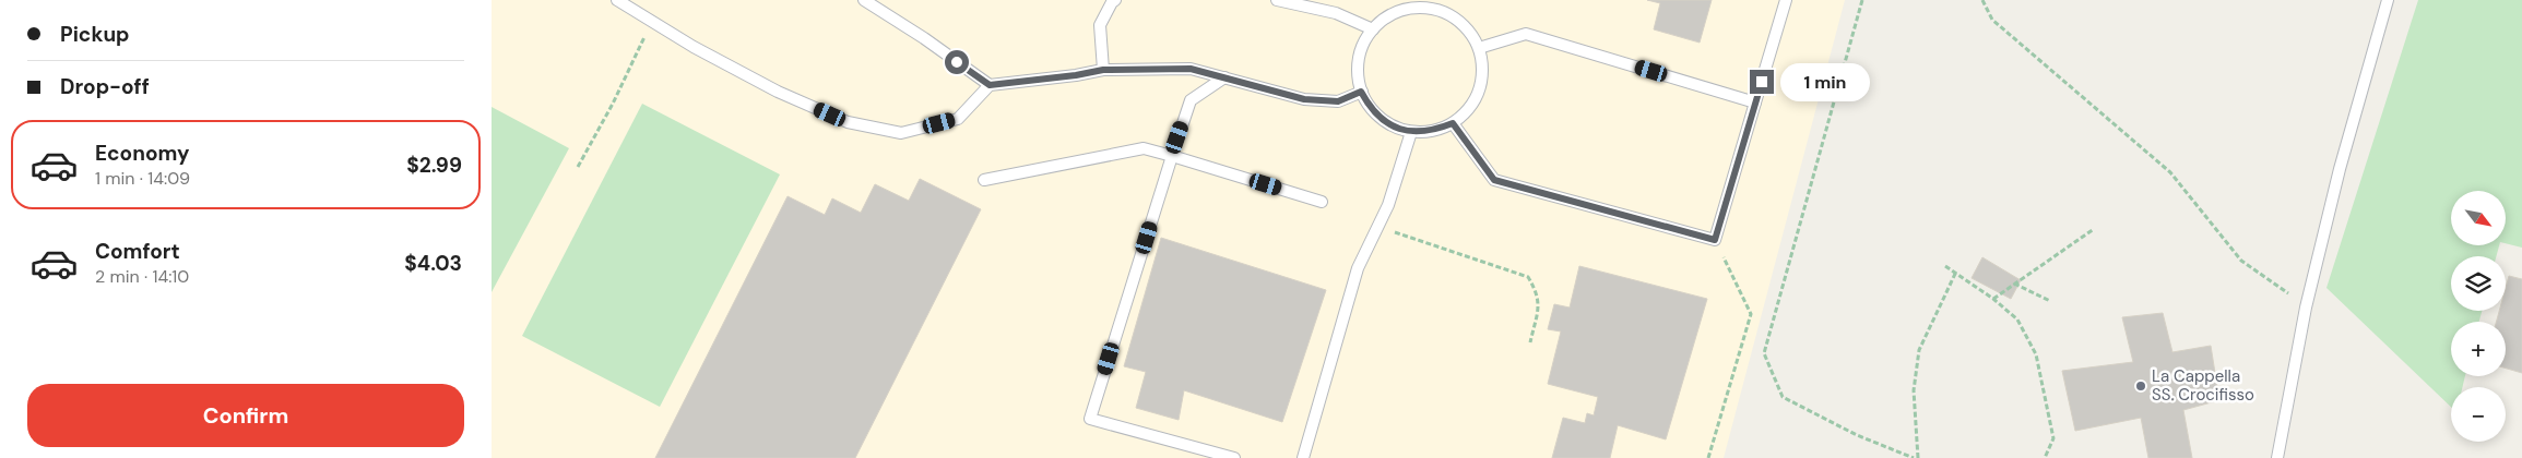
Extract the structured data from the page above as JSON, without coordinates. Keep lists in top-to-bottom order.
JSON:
{
  "places": ["La Cappella SS. Crocifisso"],
  "north": "bottom right",
  "page": {
    "banner": ["Pickup", "Drop-off"],
    "bubble": "1 min",
    "list": [
      {
        "name": "Economy",
        "note": "1 min · 14:09",
        "value": "$2.99"
      },
      {
        "name": "Comfort",
        "note": "2 min · 14:10",
        "value": "$4.03"
      }
    ],
    "map_buttons": ["+", "−"],
    "buttons": "Confirm"
  }
}
